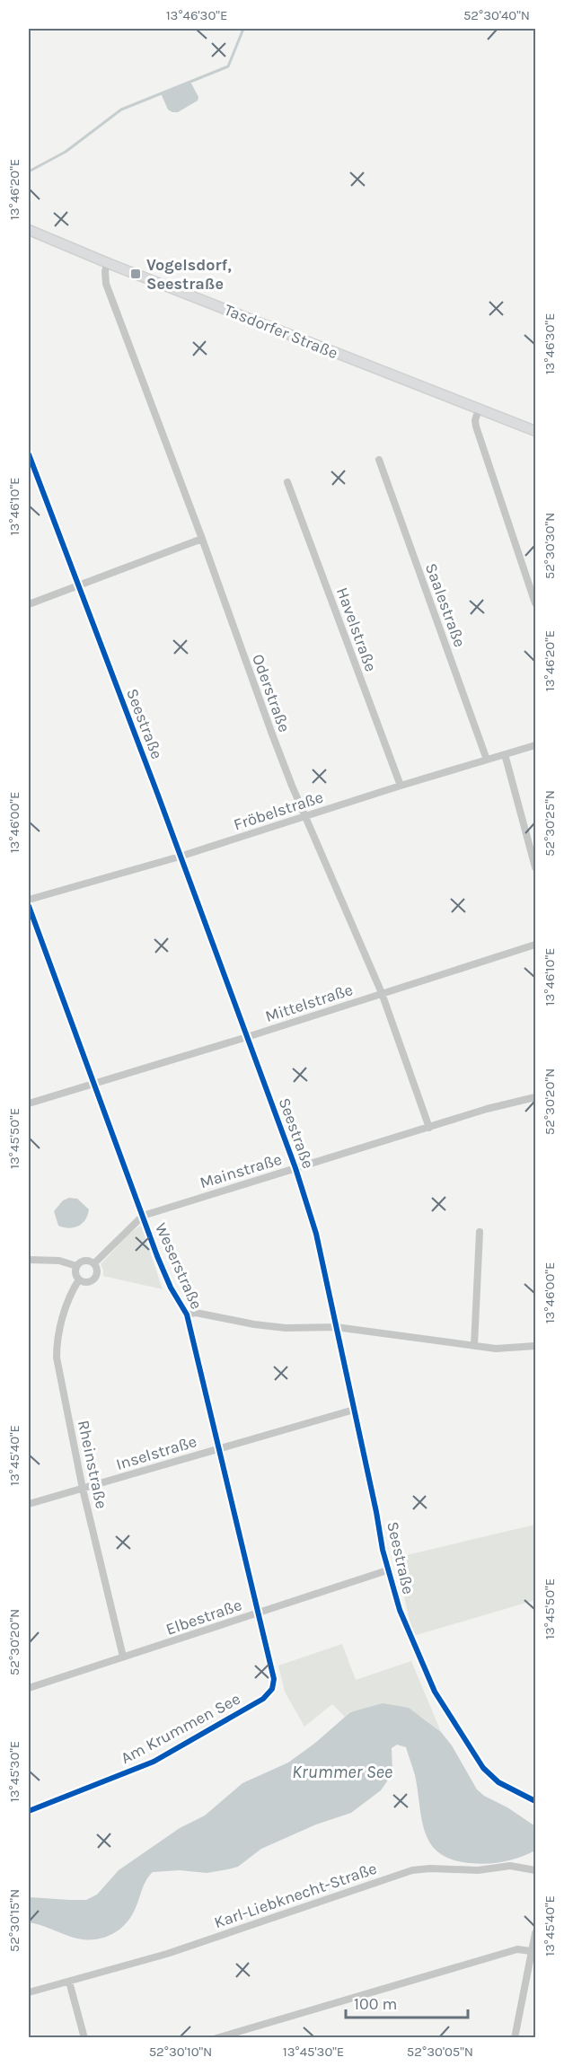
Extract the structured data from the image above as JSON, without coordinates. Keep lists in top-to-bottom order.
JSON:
{
  "streets": {
    "main road": ["Tasdorfer Straße"],
    "street": [
      "Saalestraße",
      "Havelstraße",
      "Oderstraße",
      "Seestraße",
      "Fröbelstraße",
      "Mittelstraße",
      "Mainstraße",
      "Weserstraße",
      "Inselstraße",
      "Rheinstraße",
      "Elbestraße",
      "Am Krummen See",
      "Karl-Liebknecht-Straße"
    ]
  },
  "crossings": [
    ["Tasdorfer Straße", "Oderstraße"],
    ["Saalestraße", "Fröbelstraße"],
    ["Havelstraße", "Fröbelstraße"],
    ["Oderstraße", "Fröbelstraße"],
    ["Oderstraße", "Mittelstraße"],
    ["Oderstraße", "Mainstraße"],
    ["Seestraße", "Fröbelstraße"],
    ["Seestraße", "Mittelstraße"],
    ["Seestraße", "Mainstraße"],
    ["Seestraße", "Inselstraße"],
    ["Seestraße", "Elbestraße"],
    ["Mittelstraße", "Weserstraße"],
    ["Mainstraße", "Weserstraße"],
    ["Mainstraße", "Rheinstraße"],
    ["Weserstraße", "Inselstraße"],
    ["Weserstraße", "Elbestraße"],
    ["Weserstraße", "Am Krummen See"],
    ["Inselstraße", "Rheinstraße"],
    ["Rheinstraße", "Elbestraße"]
  ],
  "water": ["Krummer See"],
  "places": {
    "transit": ["Vogelsdorf, Seestraße"]
  },
  "scale_bar": "100 m",
  "coordinates": [
    "13°46'30\"E",
    "52°30'40\"N",
    "13°46'20\"E",
    "13°46'10\"E",
    "52°30'30\"N",
    "13°46'00\"E",
    "52°30'25\"N",
    "52°30'20\"N",
    "13°45'50\"E",
    "13°45'40\"E",
    "13°45'30\"E",
    "52°30'15\"N",
    "52°30'10\"N",
    "52°30'05\"N"
  ]
}
